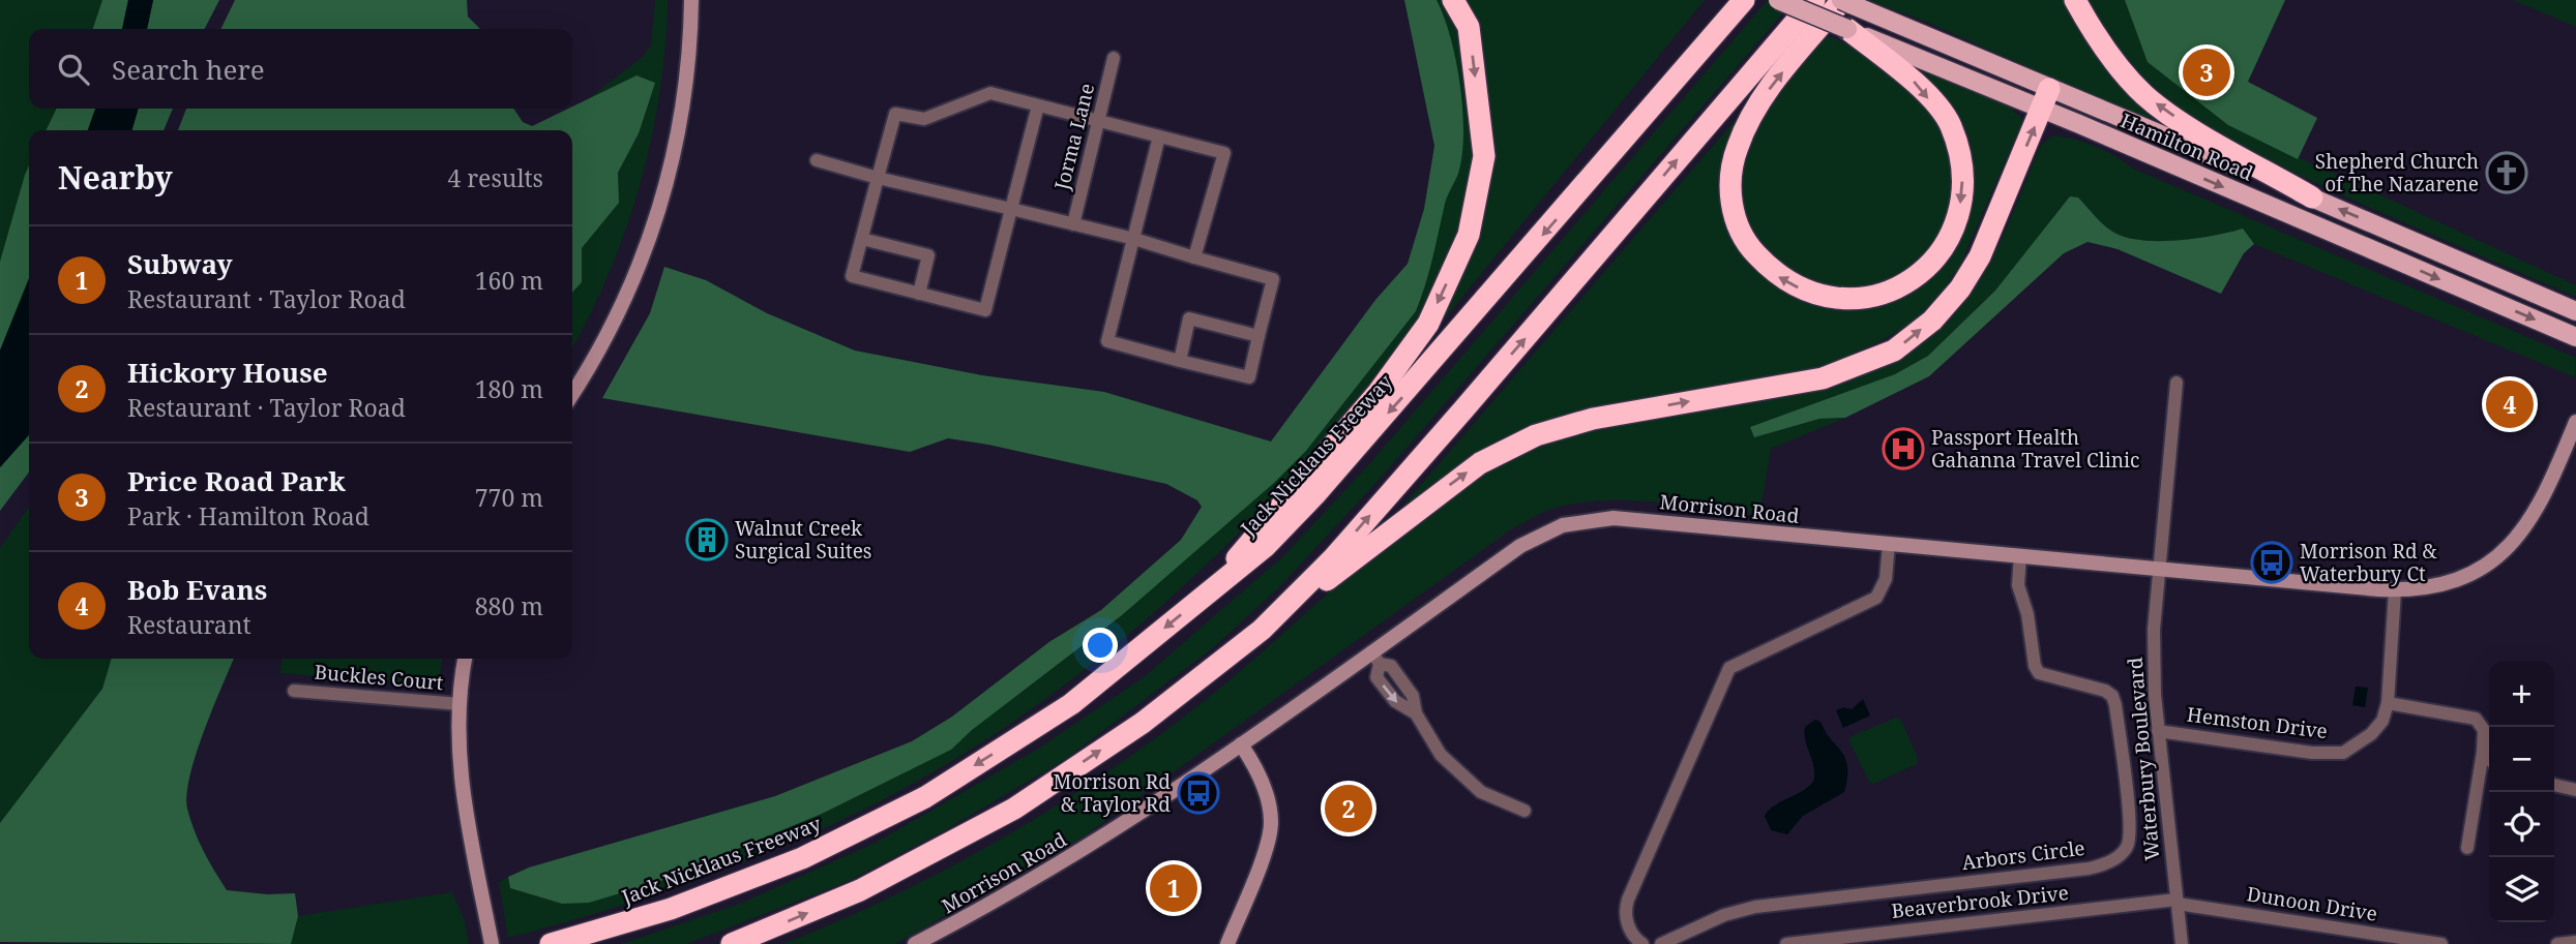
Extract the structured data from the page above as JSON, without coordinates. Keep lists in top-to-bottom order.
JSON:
{
  "streets": {
    "highway": ["Jack Nicklaus Freeway"],
    "main road": ["Hamilton Road", "Morrison Road"],
    "street": [
      "Jorma Lane",
      "Buckles Court",
      "Hemston Drive",
      "Waterbury Boulevard",
      "Arbors Circle",
      "Beaverbrook Drive",
      "Dunoon Drive"
    ]
  },
  "crossings": [
    ["Morrison Road", "Hemston Drive"],
    ["Morrison Road", "Waterbury Boulevard"],
    ["Morrison Road", "Arbors Circle"],
    ["Hemston Drive", "Waterbury Boulevard"],
    ["Waterbury Boulevard", "Beaverbrook Drive"],
    ["Waterbury Boulevard", "Dunoon Drive"],
    ["Beaverbrook Drive", "Dunoon Drive"]
  ],
  "places": {
    "church": ["Shepherd Church of The Nazarene"],
    "hospital": ["Passport Health Gahanna Travel Clinic"],
    "building": ["Walnut Creek Surgical Suites"],
    "bus stop": ["Morrison Rd & Waterbury Ct", "Morrison Rd & Taylor Rd"]
  },
  "page": {
    "search": "Search here",
    "pins": [
      "3",
      "4",
      "2",
      "1"
    ],
    "heading": ["Nearby", "4 results"],
    "list": [
      {
        "mark": "1",
        "name": "Subway",
        "note": "Restaurant · Taylor Road",
        "value": "160 m"
      },
      {
        "mark": "2",
        "name": "Hickory House",
        "note": "Restaurant · Taylor Road",
        "value": "180 m"
      },
      {
        "mark": "3",
        "name": "Price Road Park",
        "note": "Park · Hamilton Road",
        "value": "770 m"
      },
      {
        "mark": "4",
        "name": "Bob Evans",
        "note": "Restaurant",
        "value": "880 m"
      }
    ],
    "map_buttons": ["+", "−"]
  }
}
